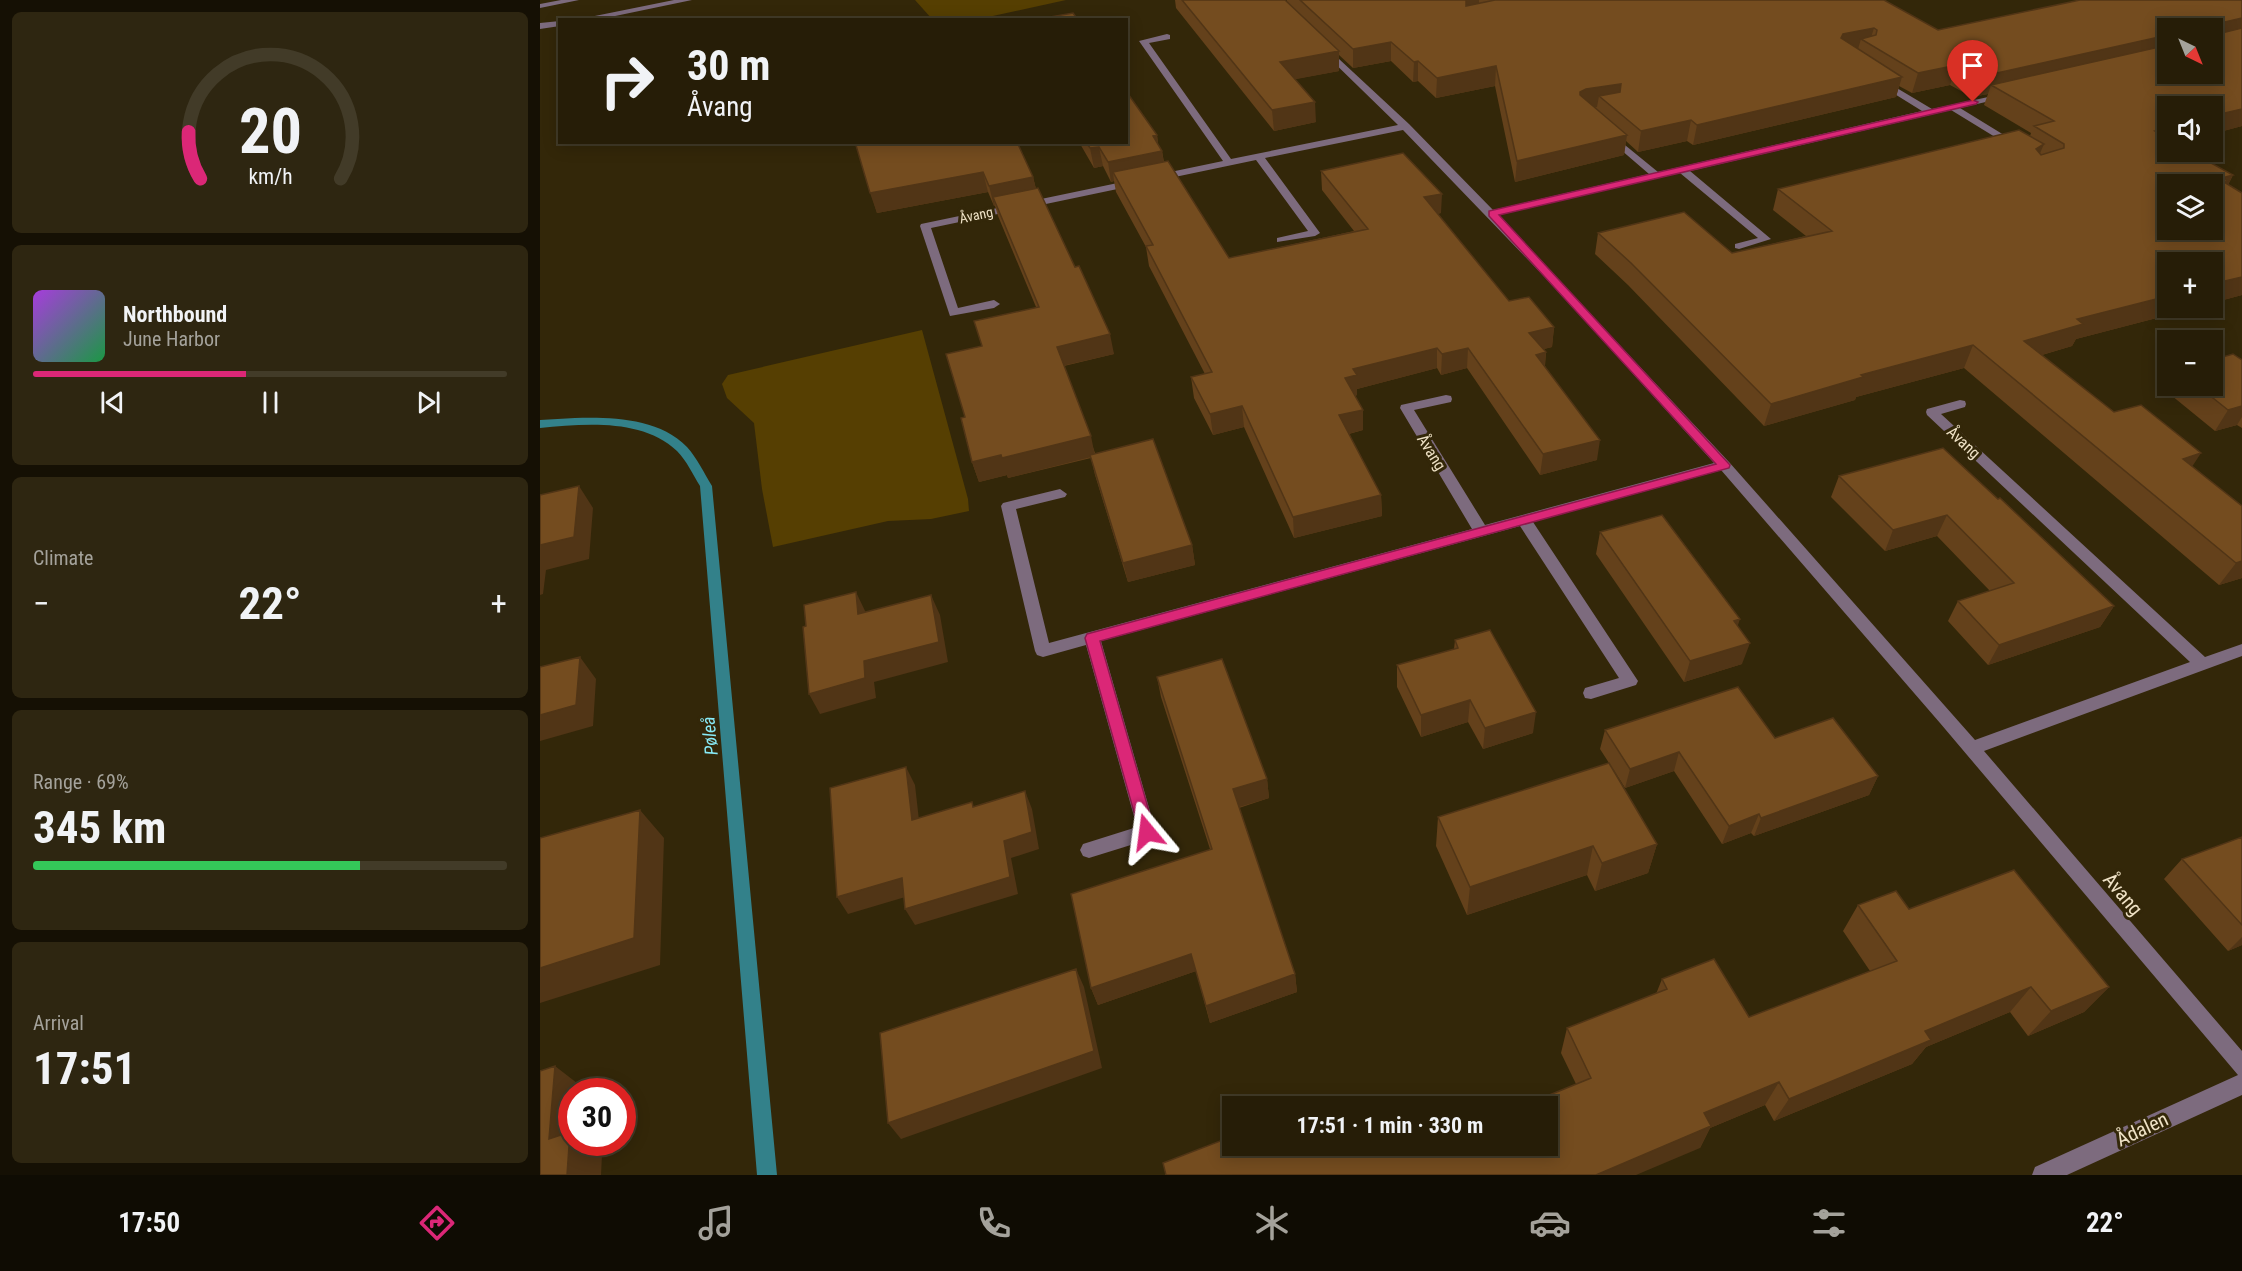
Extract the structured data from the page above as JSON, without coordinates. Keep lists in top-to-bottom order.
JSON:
{
  "streets": {
    "street": ["Åvang", "Ådalen"]
  },
  "water": ["Pøleå"],
  "north": "bottom right",
  "page": {
    "map_buttons": ["+", "−"],
    "turn": ["30 m", "Åvang"],
    "song": ["Northbound", "June Harbor"],
    "tile": [
      "Climate",
      ["Range · 69%", "345 km"],
      ["Arrival", "17:51"]
    ],
    "heat": ["−", "22°", "+"],
    "limit": "30",
    "trip": "17:51 · 1 min · 330 m",
    "tabs": ["17:50", "22°"],
    "gauge": ["20", "km/h"]
  }
}
